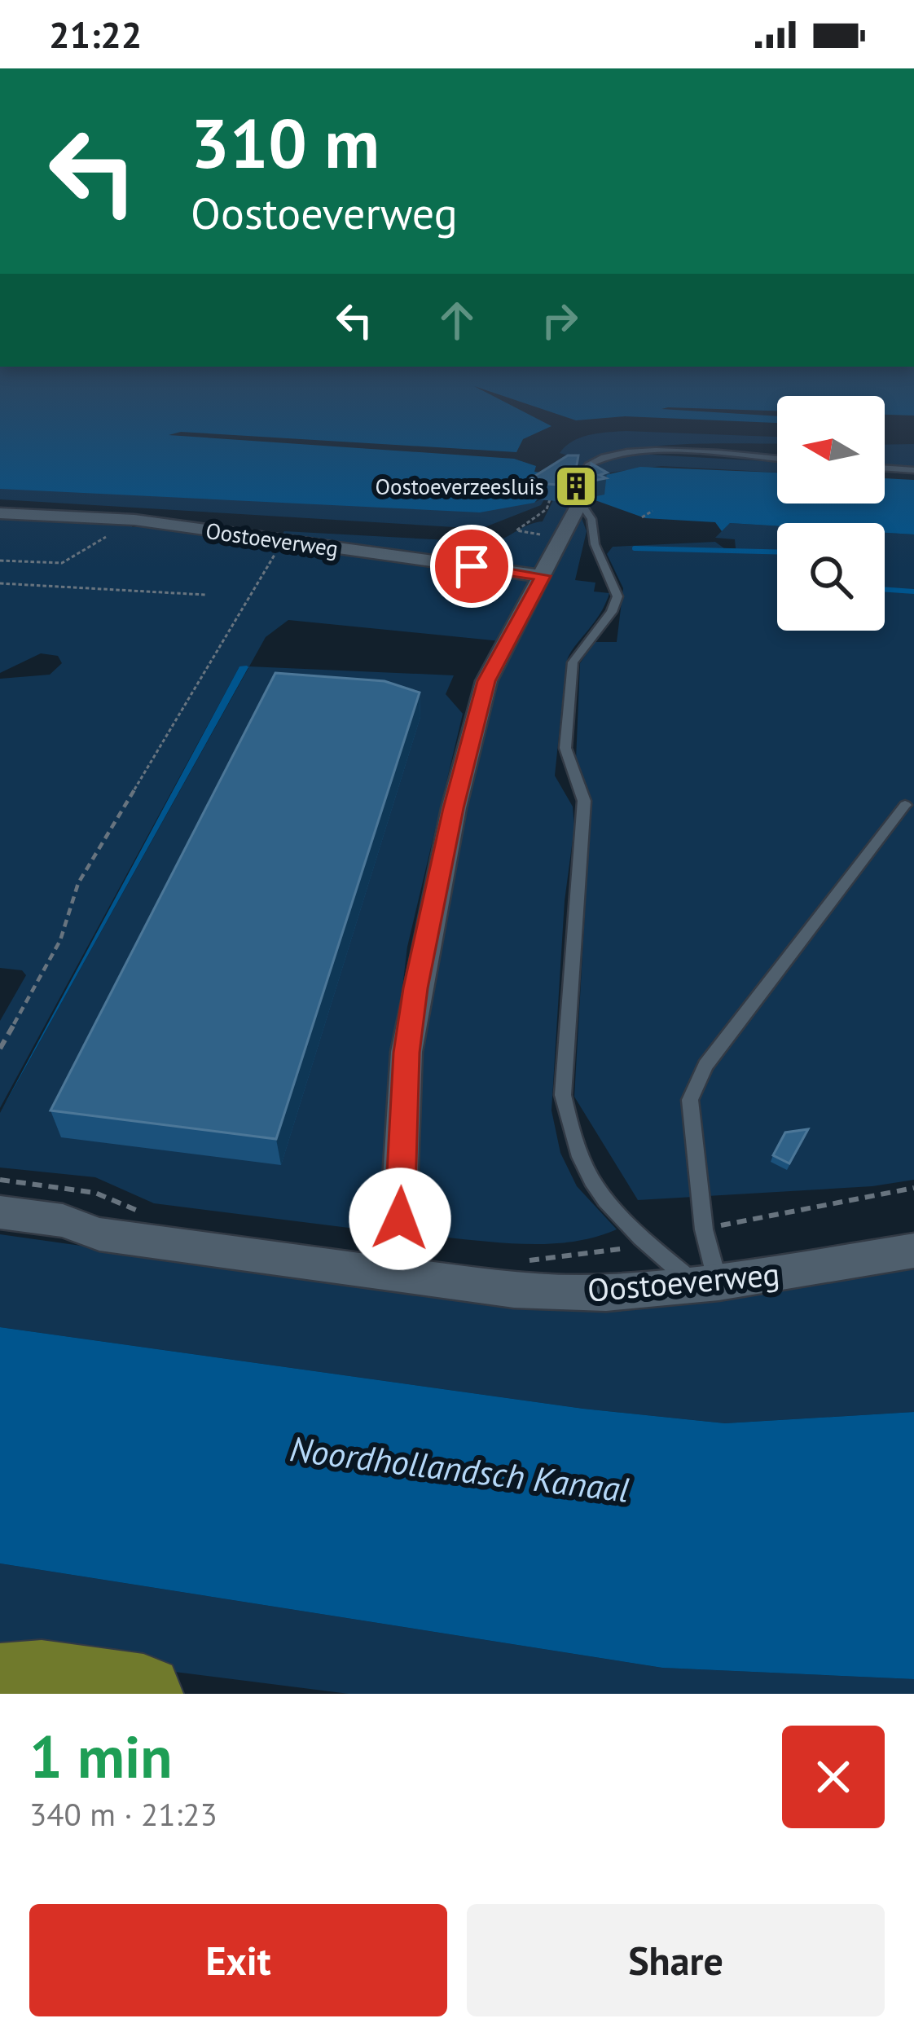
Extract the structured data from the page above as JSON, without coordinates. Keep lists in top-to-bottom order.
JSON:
{
  "streets": {
    "street": ["Oostoeverweg"]
  },
  "water": ["Noordhollandsch Kanaal"],
  "places": {
    "building": ["Oostoeverzeesluis"]
  },
  "north": "left",
  "page": {
    "status": "21:22",
    "turn": ["310 m", "Oostoeverweg"],
    "heading": ["1 min", "340 m · 21:23"],
    "buttons": ["Exit", "Share"]
  }
}
